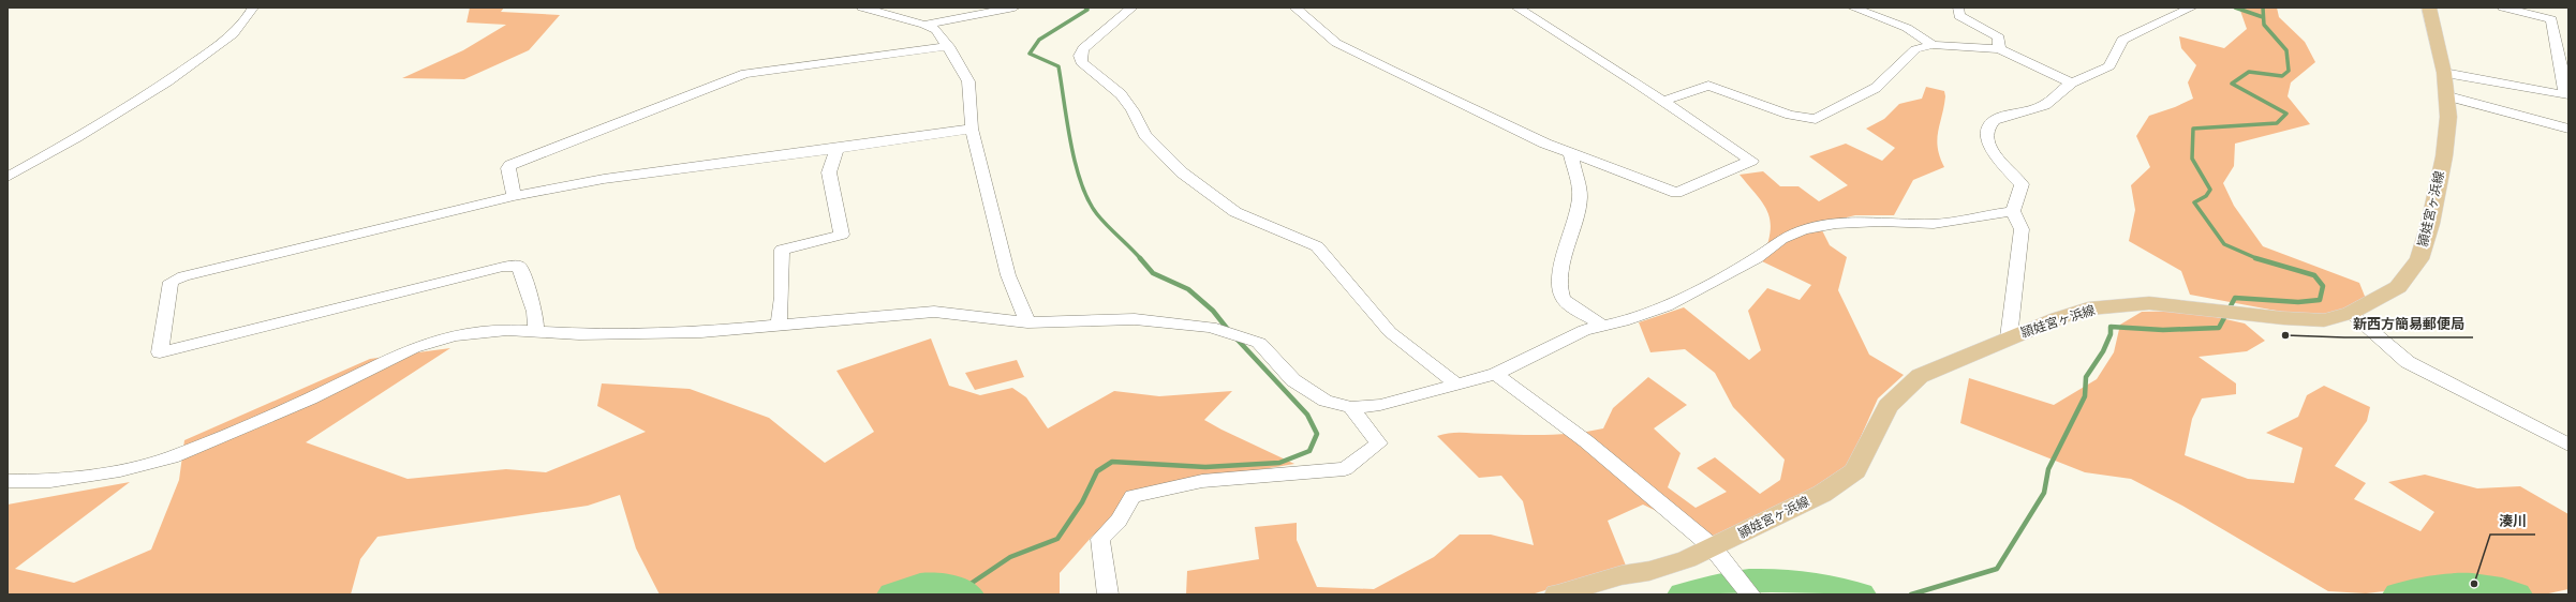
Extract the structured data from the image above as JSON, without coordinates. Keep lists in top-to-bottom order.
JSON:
{
  "streets": {
    "main road": ["頴娃宮ヶ浜線"]
  },
  "places": ["新西方簡易郵便局", "湊川"]
}
